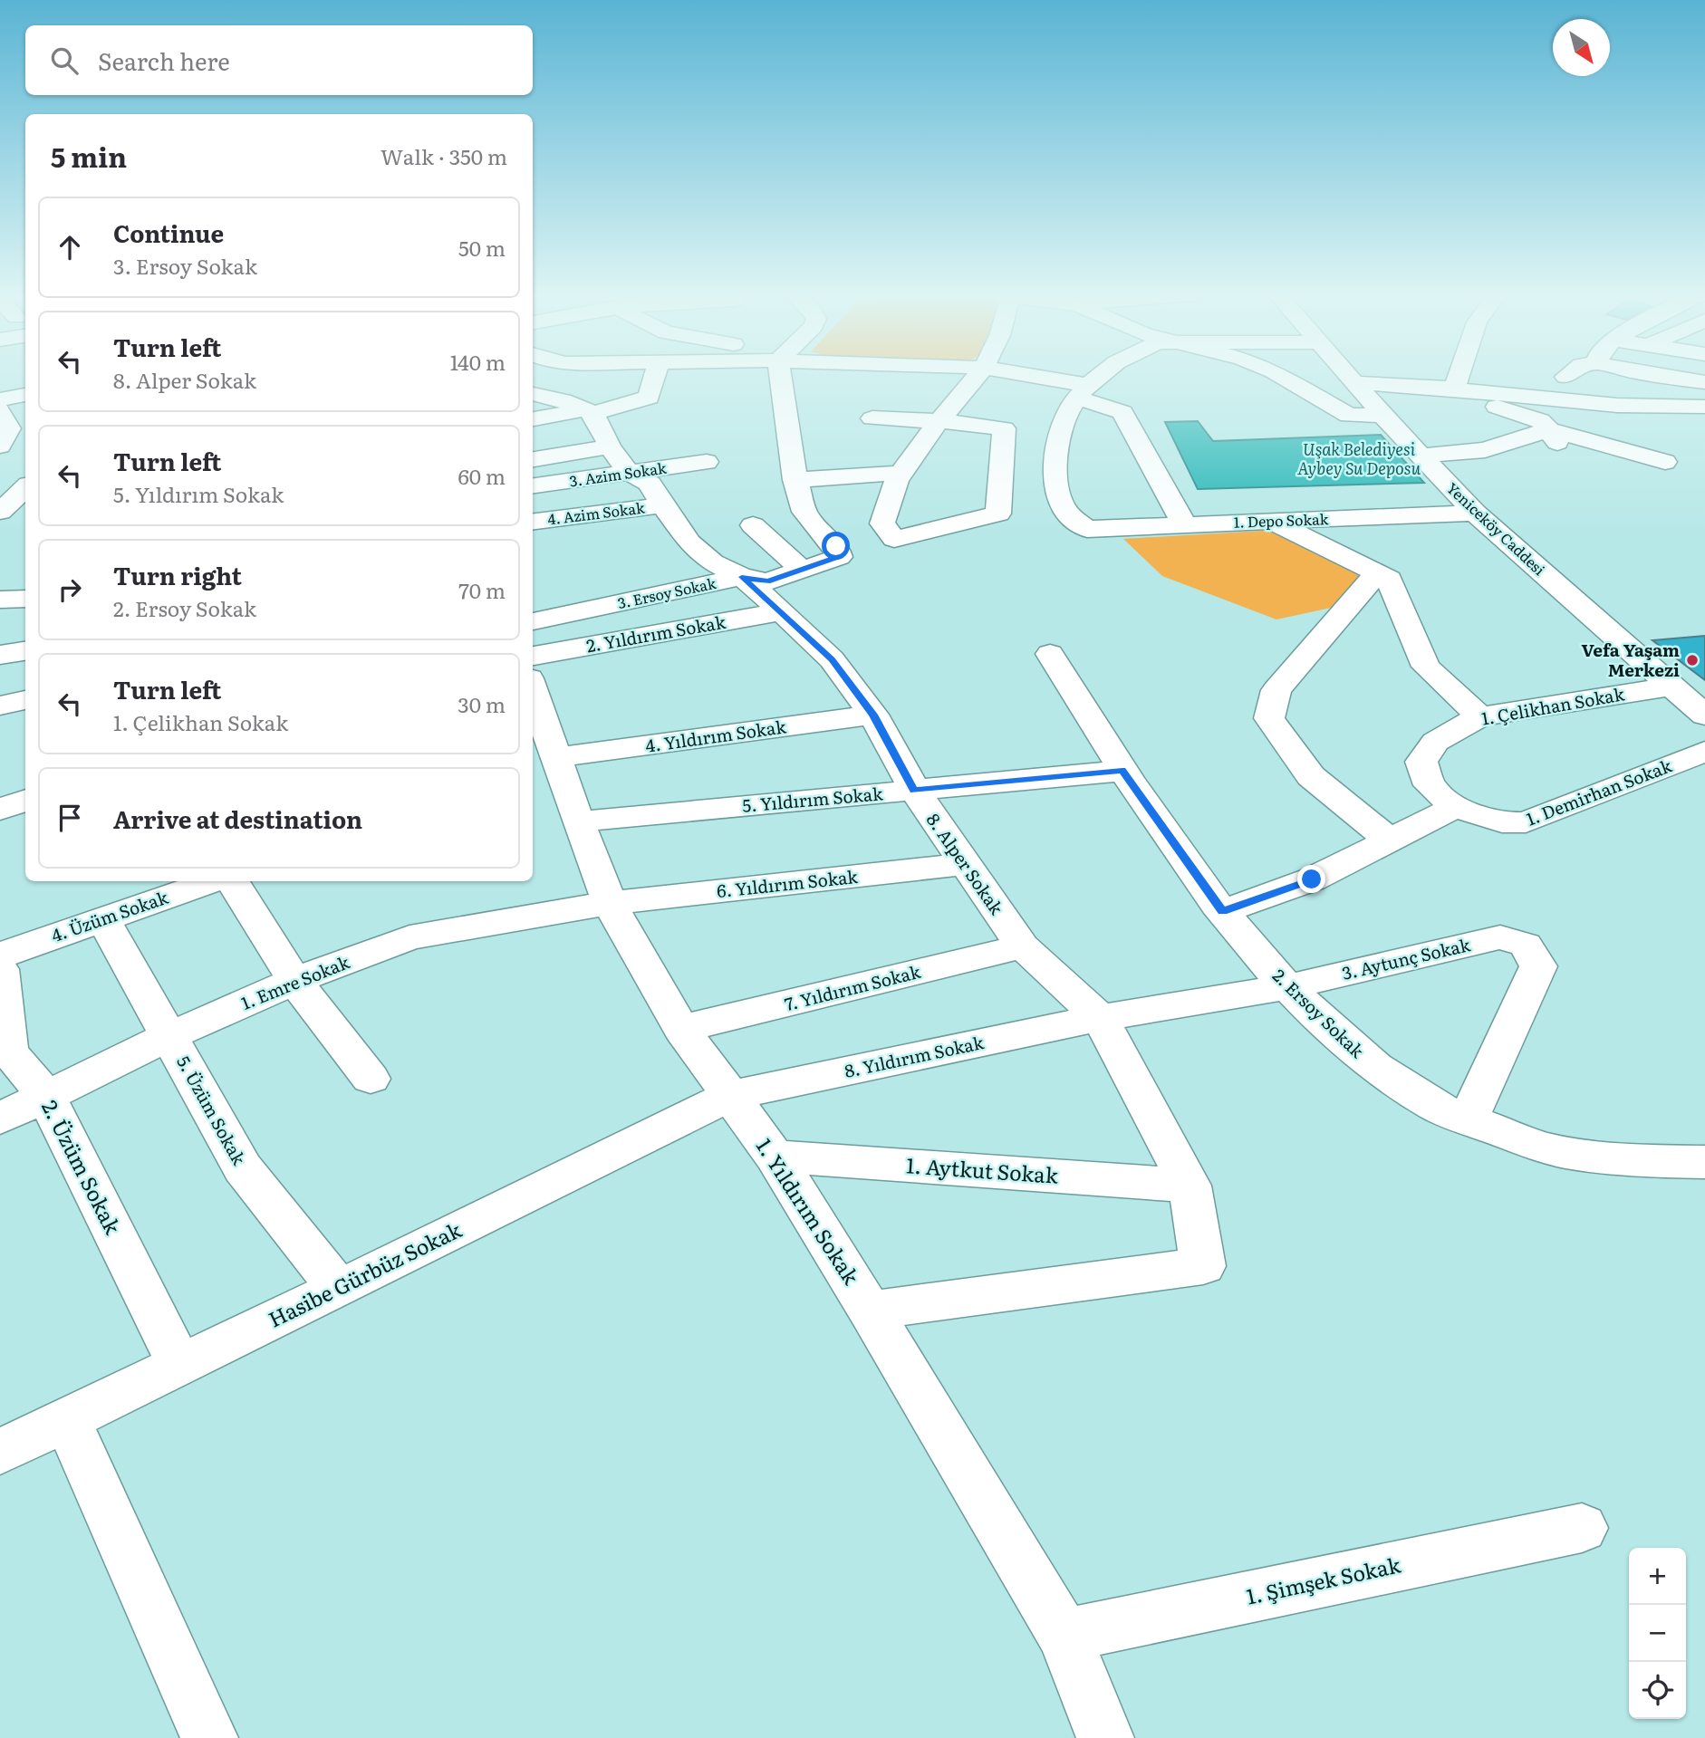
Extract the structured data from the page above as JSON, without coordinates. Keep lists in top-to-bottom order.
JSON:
{
  "streets": {
    "street": [
      "3. Azim Sokak",
      "4. Azim Sokak",
      "1. Depo Sokak",
      "Yeniceköy Caddesi",
      "3. Ersoy Sokak",
      "2. Yıldırım Sokak",
      "1. Çelikhan Sokak",
      "4. Yıldırım Sokak",
      "1. Demirhan Sokak",
      "5. Yıldırım Sokak",
      "8. Alper Sokak",
      "6. Yıldırım Sokak",
      "4. Üzüm Sokak",
      "3. Aytunç Sokak",
      "1. Emre Sokak",
      "7. Yıldırım Sokak",
      "2. Ersoy Sokak",
      "8. Yıldırım Sokak",
      "5. Üzüm Sokak",
      "2. Üzüm Sokak",
      "1. Aytkut Sokak",
      "1. Yıldırım Sokak",
      "Hasibe Gürbüz Sokak",
      "1. Şimşek Sokak"
    ]
  },
  "crossings": [
    ["3. Azim Sokak", "8. Alper Sokak"],
    ["4. Azim Sokak", "8. Alper Sokak"],
    ["1. Depo Sokak", "Yeniceköy Caddesi"],
    ["Yeniceköy Caddesi", "1. Çelikhan Sokak"],
    ["3. Ersoy Sokak", "8. Alper Sokak"],
    ["2. Yıldırım Sokak", "8. Alper Sokak"],
    ["1. Çelikhan Sokak", "1. Demirhan Sokak"],
    ["4. Yıldırım Sokak", "8. Alper Sokak"],
    ["4. Yıldırım Sokak", "1. Yıldırım Sokak"],
    ["5. Yıldırım Sokak", "8. Alper Sokak"],
    ["5. Yıldırım Sokak", "2. Ersoy Sokak"],
    ["5. Yıldırım Sokak", "1. Yıldırım Sokak"],
    ["8. Alper Sokak", "6. Yıldırım Sokak"],
    ["8. Alper Sokak", "3. Aytunç Sokak"],
    ["8. Alper Sokak", "7. Yıldırım Sokak"],
    ["8. Alper Sokak", "8. Yıldırım Sokak"],
    ["8. Alper Sokak", "1. Aytkut Sokak"],
    ["8. Alper Sokak", "1. Yıldırım Sokak"],
    ["6. Yıldırım Sokak", "1. Emre Sokak"],
    ["6. Yıldırım Sokak", "1. Yıldırım Sokak"],
    ["4. Üzüm Sokak", "5. Üzüm Sokak"],
    ["3. Aytunç Sokak", "2. Ersoy Sokak"],
    ["3. Aytunç Sokak", "8. Yıldırım Sokak"],
    ["1. Emre Sokak", "5. Üzüm Sokak"],
    ["1. Emre Sokak", "2. Üzüm Sokak"],
    ["1. Emre Sokak", "1. Yıldırım Sokak"],
    ["7. Yıldırım Sokak", "1. Yıldırım Sokak"],
    ["8. Yıldırım Sokak", "1. Yıldırım Sokak"],
    ["8. Yıldırım Sokak", "Hasibe Gürbüz Sokak"],
    ["5. Üzüm Sokak", "Hasibe Gürbüz Sokak"],
    ["2. Üzüm Sokak", "Hasibe Gürbüz Sokak"],
    ["1. Aytkut Sokak", "1. Yıldırım Sokak"],
    ["1. Yıldırım Sokak", "Hasibe Gürbüz Sokak"],
    ["1. Yıldırım Sokak", "1. Şimşek Sokak"]
  ],
  "water": ["Uşak Belediyesi Aybey Su Deposu"],
  "places": ["Vefa Yaşam Merkezi"],
  "north": "bottom right",
  "page": {
    "search": "Search here",
    "heading": ["5 min", "Walk · 350 m"],
    "list": [
      ["Continue", "3. Ersoy Sokak", "50 m"],
      ["Turn left", "8. Alper Sokak", "140 m"],
      ["Turn left", "5. Yıldırım Sokak", "60 m"],
      ["Turn right", "2. Ersoy Sokak", "70 m"],
      ["Turn left", "1. Çelikhan Sokak", "30 m"],
      "Arrive at destination"
    ],
    "map_buttons": ["+", "−"]
  }
}
